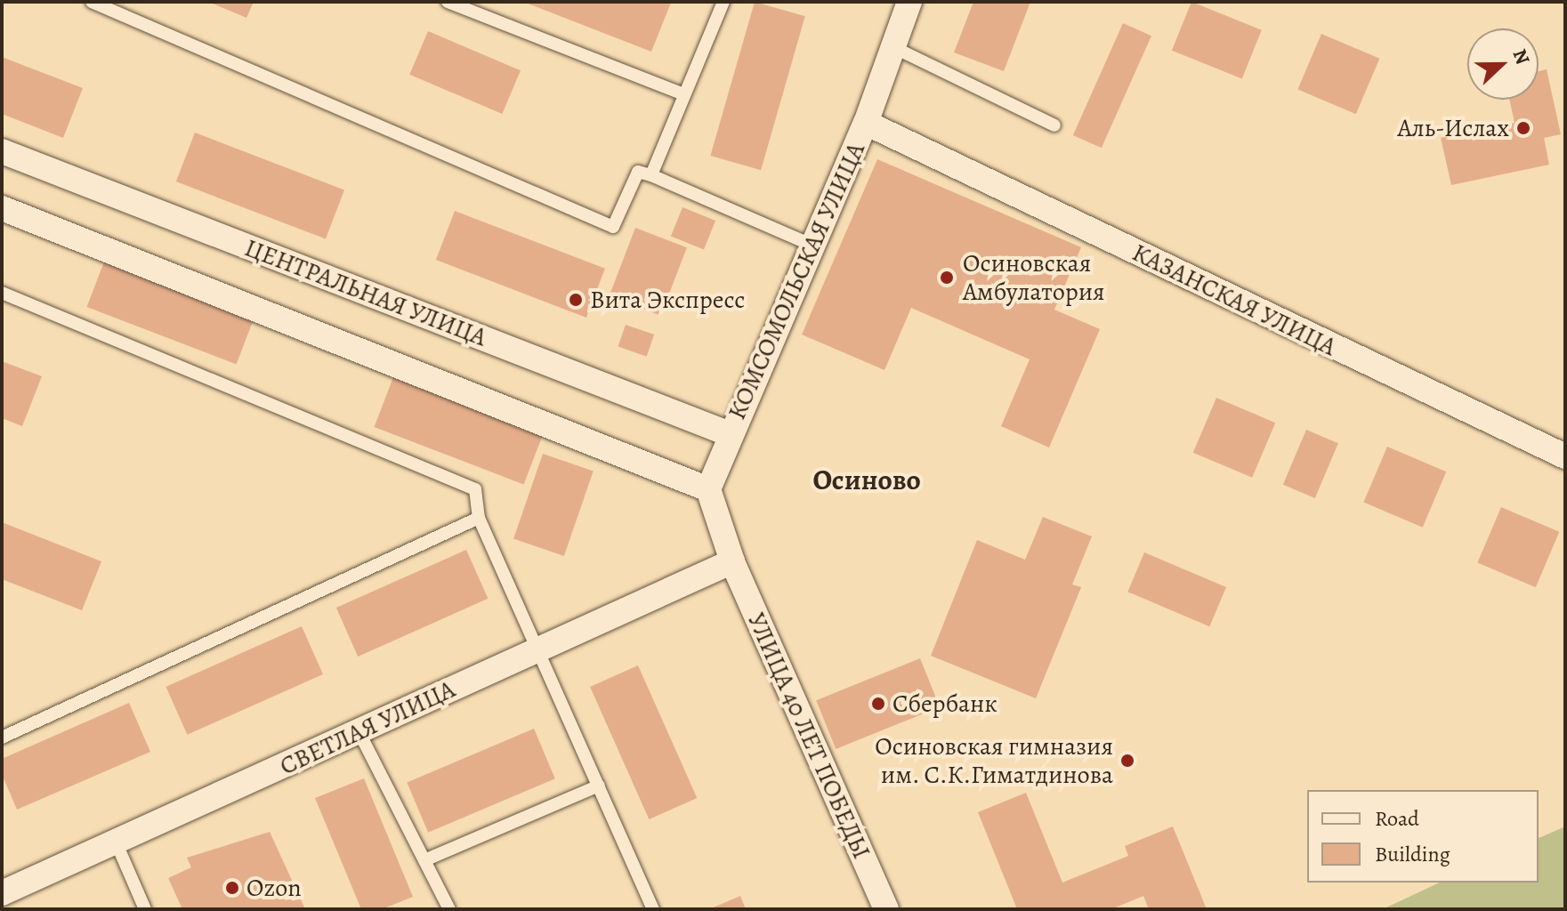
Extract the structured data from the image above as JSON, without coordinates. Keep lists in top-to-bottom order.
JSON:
{
  "streets": {
    "street": [
      "КОМСОМОЛЬСКАЯ УЛИЦА",
      "ЦЕНТРАЛЬНАЯ УЛИЦА",
      "КАЗАНСКАЯ УЛИЦА",
      "СВЕТЛАЯ УЛИЦА",
      "УЛИЦА 40 ЛЕТ ПОБЕДЫ"
    ]
  },
  "crossings": [
    ["КОМСОМОЛЬСКАЯ УЛИЦА", "ЦЕНТРАЛЬНАЯ УЛИЦА"],
    ["КОМСОМОЛЬСКАЯ УЛИЦА", "КАЗАНСКАЯ УЛИЦА"],
    ["СВЕТЛАЯ УЛИЦА", "УЛИЦА 40 ЛЕТ ПОБЕДЫ"]
  ],
  "districts": ["Осиново"],
  "places": [
    "Аль-Ислах",
    "Осиновская Амбулатория",
    "Вита Экспресс",
    "Сбербанк",
    "Осиновская гимназия им. С.К.Гиматдинова",
    "Ozon"
  ],
  "legend": ["Road", "Building"],
  "north": "right"
}
